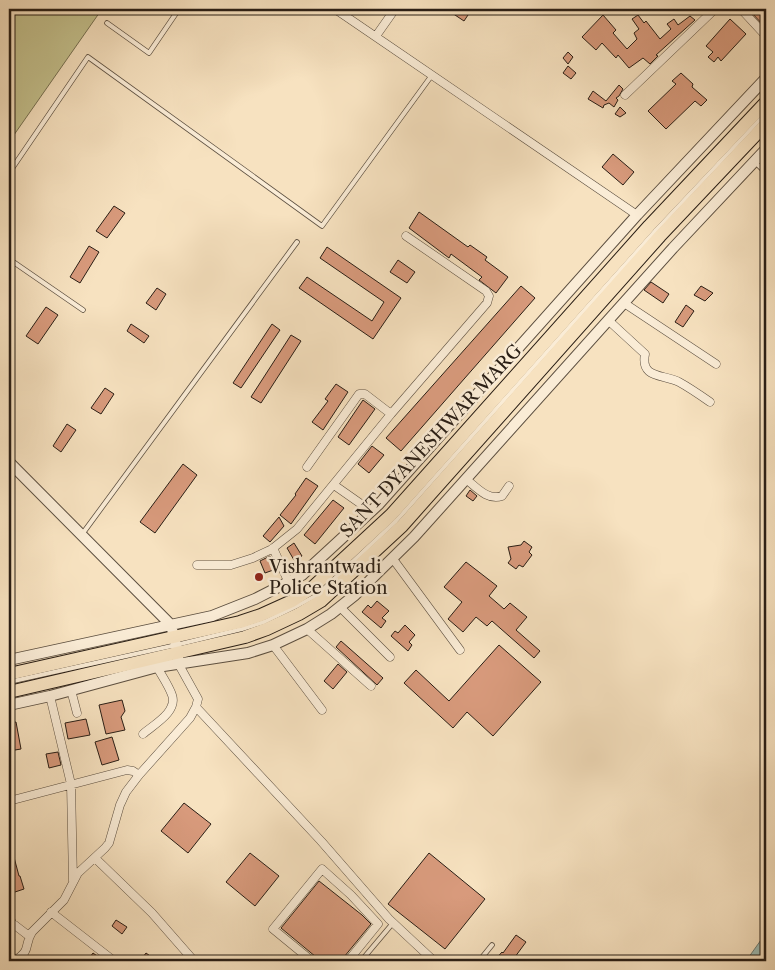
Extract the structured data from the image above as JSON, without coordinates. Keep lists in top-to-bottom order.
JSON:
{
  "streets": {
    "main road": ["SANT DYANESHWAR MARG"]
  },
  "places": ["Vishrantwadi Police Station"]
}
